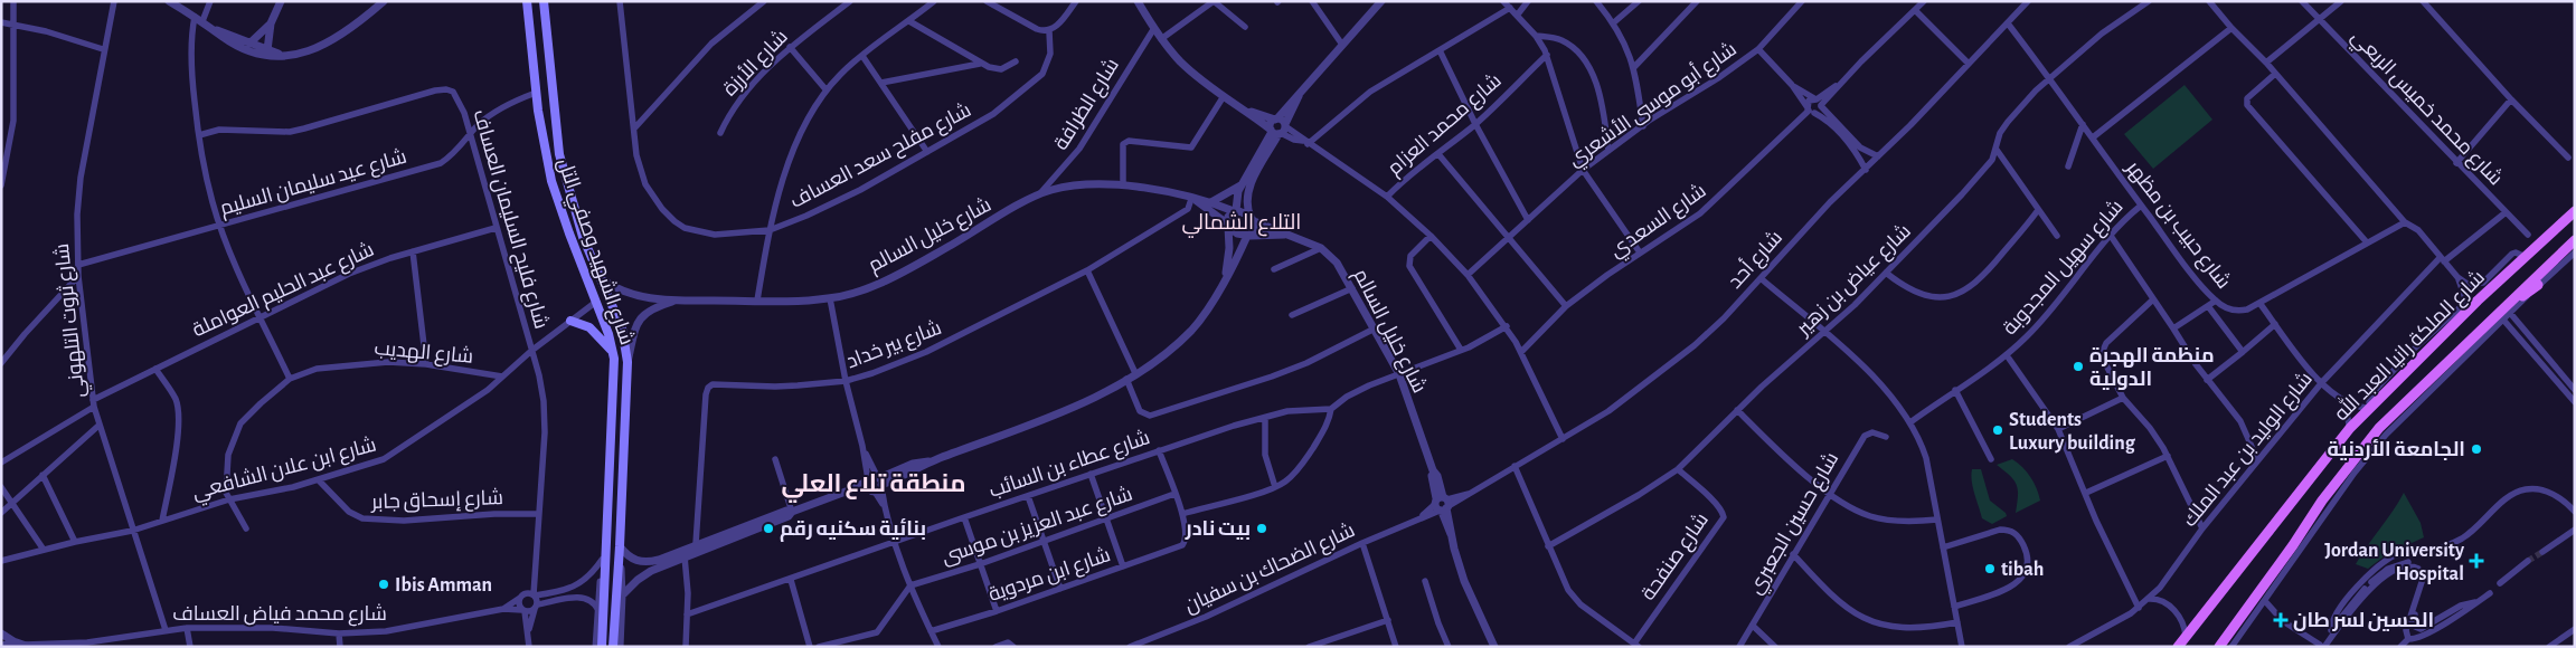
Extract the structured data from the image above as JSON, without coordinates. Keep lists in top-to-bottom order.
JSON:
{
  "streets": {
    "main road": ["شارع الشهيد وصفي التل", "شارع الملكة رانيا العبد الله"],
    "street": [
      "شارع الأرزة",
      "شارع الظرافة",
      "شارع أبو موسى الأشعري",
      "شارع محمد خميس الربعي",
      "شارع محمد العزام",
      "شارع مفلح سعد العساف",
      "شارع عيد سليمان السليم",
      "شارع فليح السليمان العساف",
      "شارع السعدي",
      "شارع حبيب بن مظهر",
      "شارع خليل السالم",
      "شارع أحد",
      "شارع سهيل المجدوبة",
      "شارع عياض بن زهير",
      "شارع عبد الحليم العواملة",
      "شارع ثروت التلهوني",
      "شارع بير خداد",
      "شارع الهديب",
      "شارع الوليد بن عبد الملك",
      "شارع عطاء بن السائب",
      "شارع ابن علان الشافعي",
      "شارع إسحاق جابر",
      "شارع حسين الجعبري",
      "شارع عبد العزيز بن موسى",
      "شارع صنفحة",
      "شارع الضحاك بن سفيان",
      "شارع ابن مردوية",
      "شارع محمد فياض العساف"
    ]
  },
  "crossings": [
    ["شارع الظرافة", "شارع خليل السالم"],
    ["شارع محمد خميس الربعي", "شارع الوليد بن عبد الملك"],
    ["شارع عيد سليمان السليم", "شارع فليح السليمان العساف"],
    ["شارع عيد سليمان السليم", "شارع الشهيد وصفي التل"],
    ["شارع عيد سليمان السليم", "شارع ثروت التلهوني"],
    ["شارع فليح السليمان العساف", "شارع عبد الحليم العواملة"],
    ["شارع فليح السليمان العساف", "شارع ابن علان الشافعي"],
    ["شارع فليح السليمان العساف", "شارع إسحاق جابر"],
    ["شارع حبيب بن مظهر", "شارع أحد"],
    ["شارع حبيب بن مظهر", "شارع سهيل المجدوبة"],
    ["شارع حبيب بن مظهر", "شارع عياض بن زهير"],
    ["شارع خليل السالم", "شارع الشهيد وصفي التل"],
    ["شارع خليل السالم", "شارع أحد"],
    ["شارع خليل السالم", "شارع بير خداد"],
    ["شارع خليل السالم", "شارع الضحاك بن سفيان"],
    ["شارع الشهيد وصفي التل", "شارع ابن علان الشافعي"],
    ["شارع أحد", "شارع الضحاك بن سفيان"],
    ["شارع عياض بن زهير", "شارع صنفحة"],
    ["شارع عبد الحليم العواملة", "شارع ثروت التلهوني"],
    ["شارع ثروت التلهوني", "شارع ابن علان الشافعي"],
    ["شارع ثروت التلهوني", "شارع محمد فياض العساف"],
    ["شارع الهديب", "شارع ابن علان الشافعي"],
    ["شارع ابن علان الشافعي", "شارع إسحاق جابر"]
  ],
  "districts": ["التلاع الشمالي", "منطقة تلاع العلي"],
  "places": {
    "other": [
      "منظمة الهجرة الدولية",
      "Students Luxury building",
      "الجامعة الأردنية",
      "بنائية سكنيه رقم",
      "بيت نادر",
      "tibah",
      "Ibis Amman"
    ],
    "health": ["Jordan University Hospital", "الحسين لسر طان"]
  }
}
